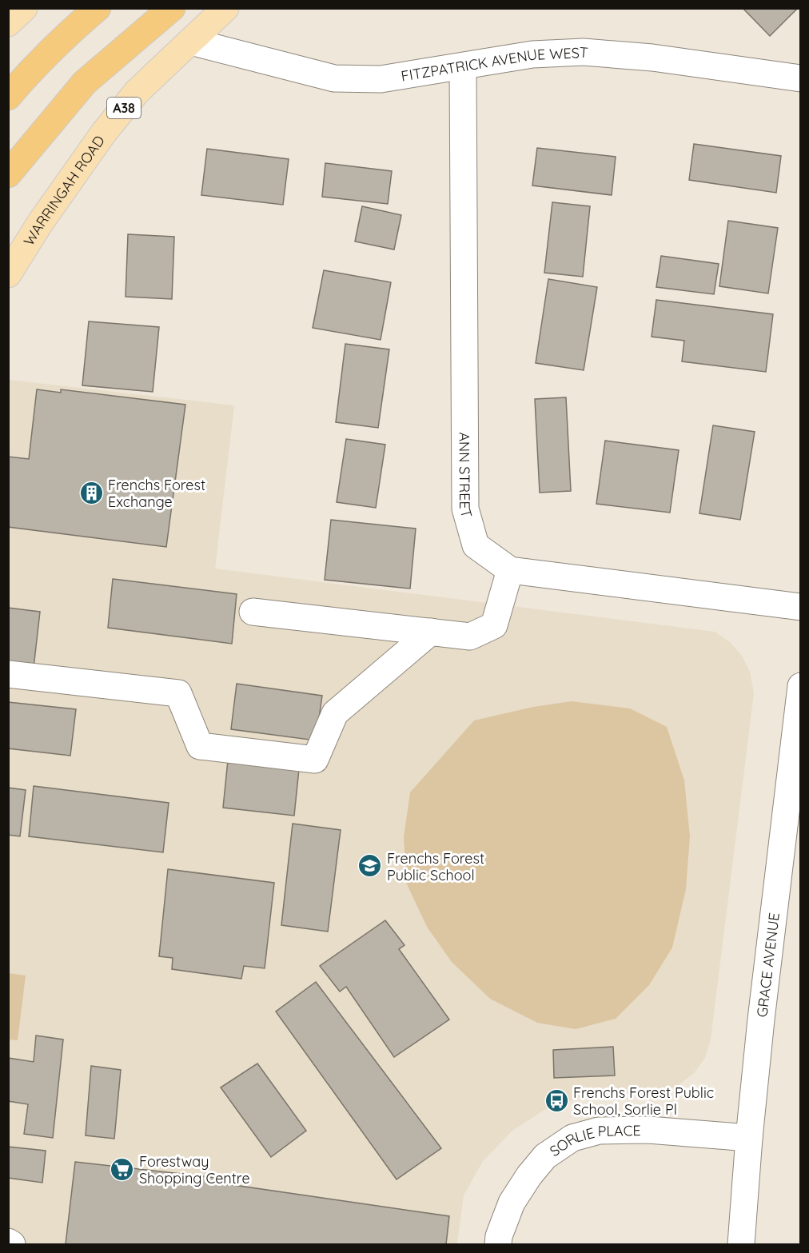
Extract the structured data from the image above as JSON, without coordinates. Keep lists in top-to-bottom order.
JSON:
{
  "streets": {
    "main road": ["A38", "WARRINGAH ROAD"],
    "street": [
      "FITZPATRICK AVENUE WEST",
      "ANN STREET",
      "GRACE AVENUE",
      "SORLIE PLACE"
    ]
  },
  "crossings": [
    ["FITZPATRICK AVENUE WEST", "WARRINGAH ROAD"],
    ["FITZPATRICK AVENUE WEST", "ANN STREET"],
    ["GRACE AVENUE", "SORLIE PLACE"]
  ],
  "places": {
    "building": ["Frenchs Forest Exchange"],
    "school or university": ["Frenchs Forest Public School"],
    "bus stop": ["Frenchs Forest Public School, Sorlie Pl"],
    "supermarket": ["Forestway Shopping Centre"]
  }
}
